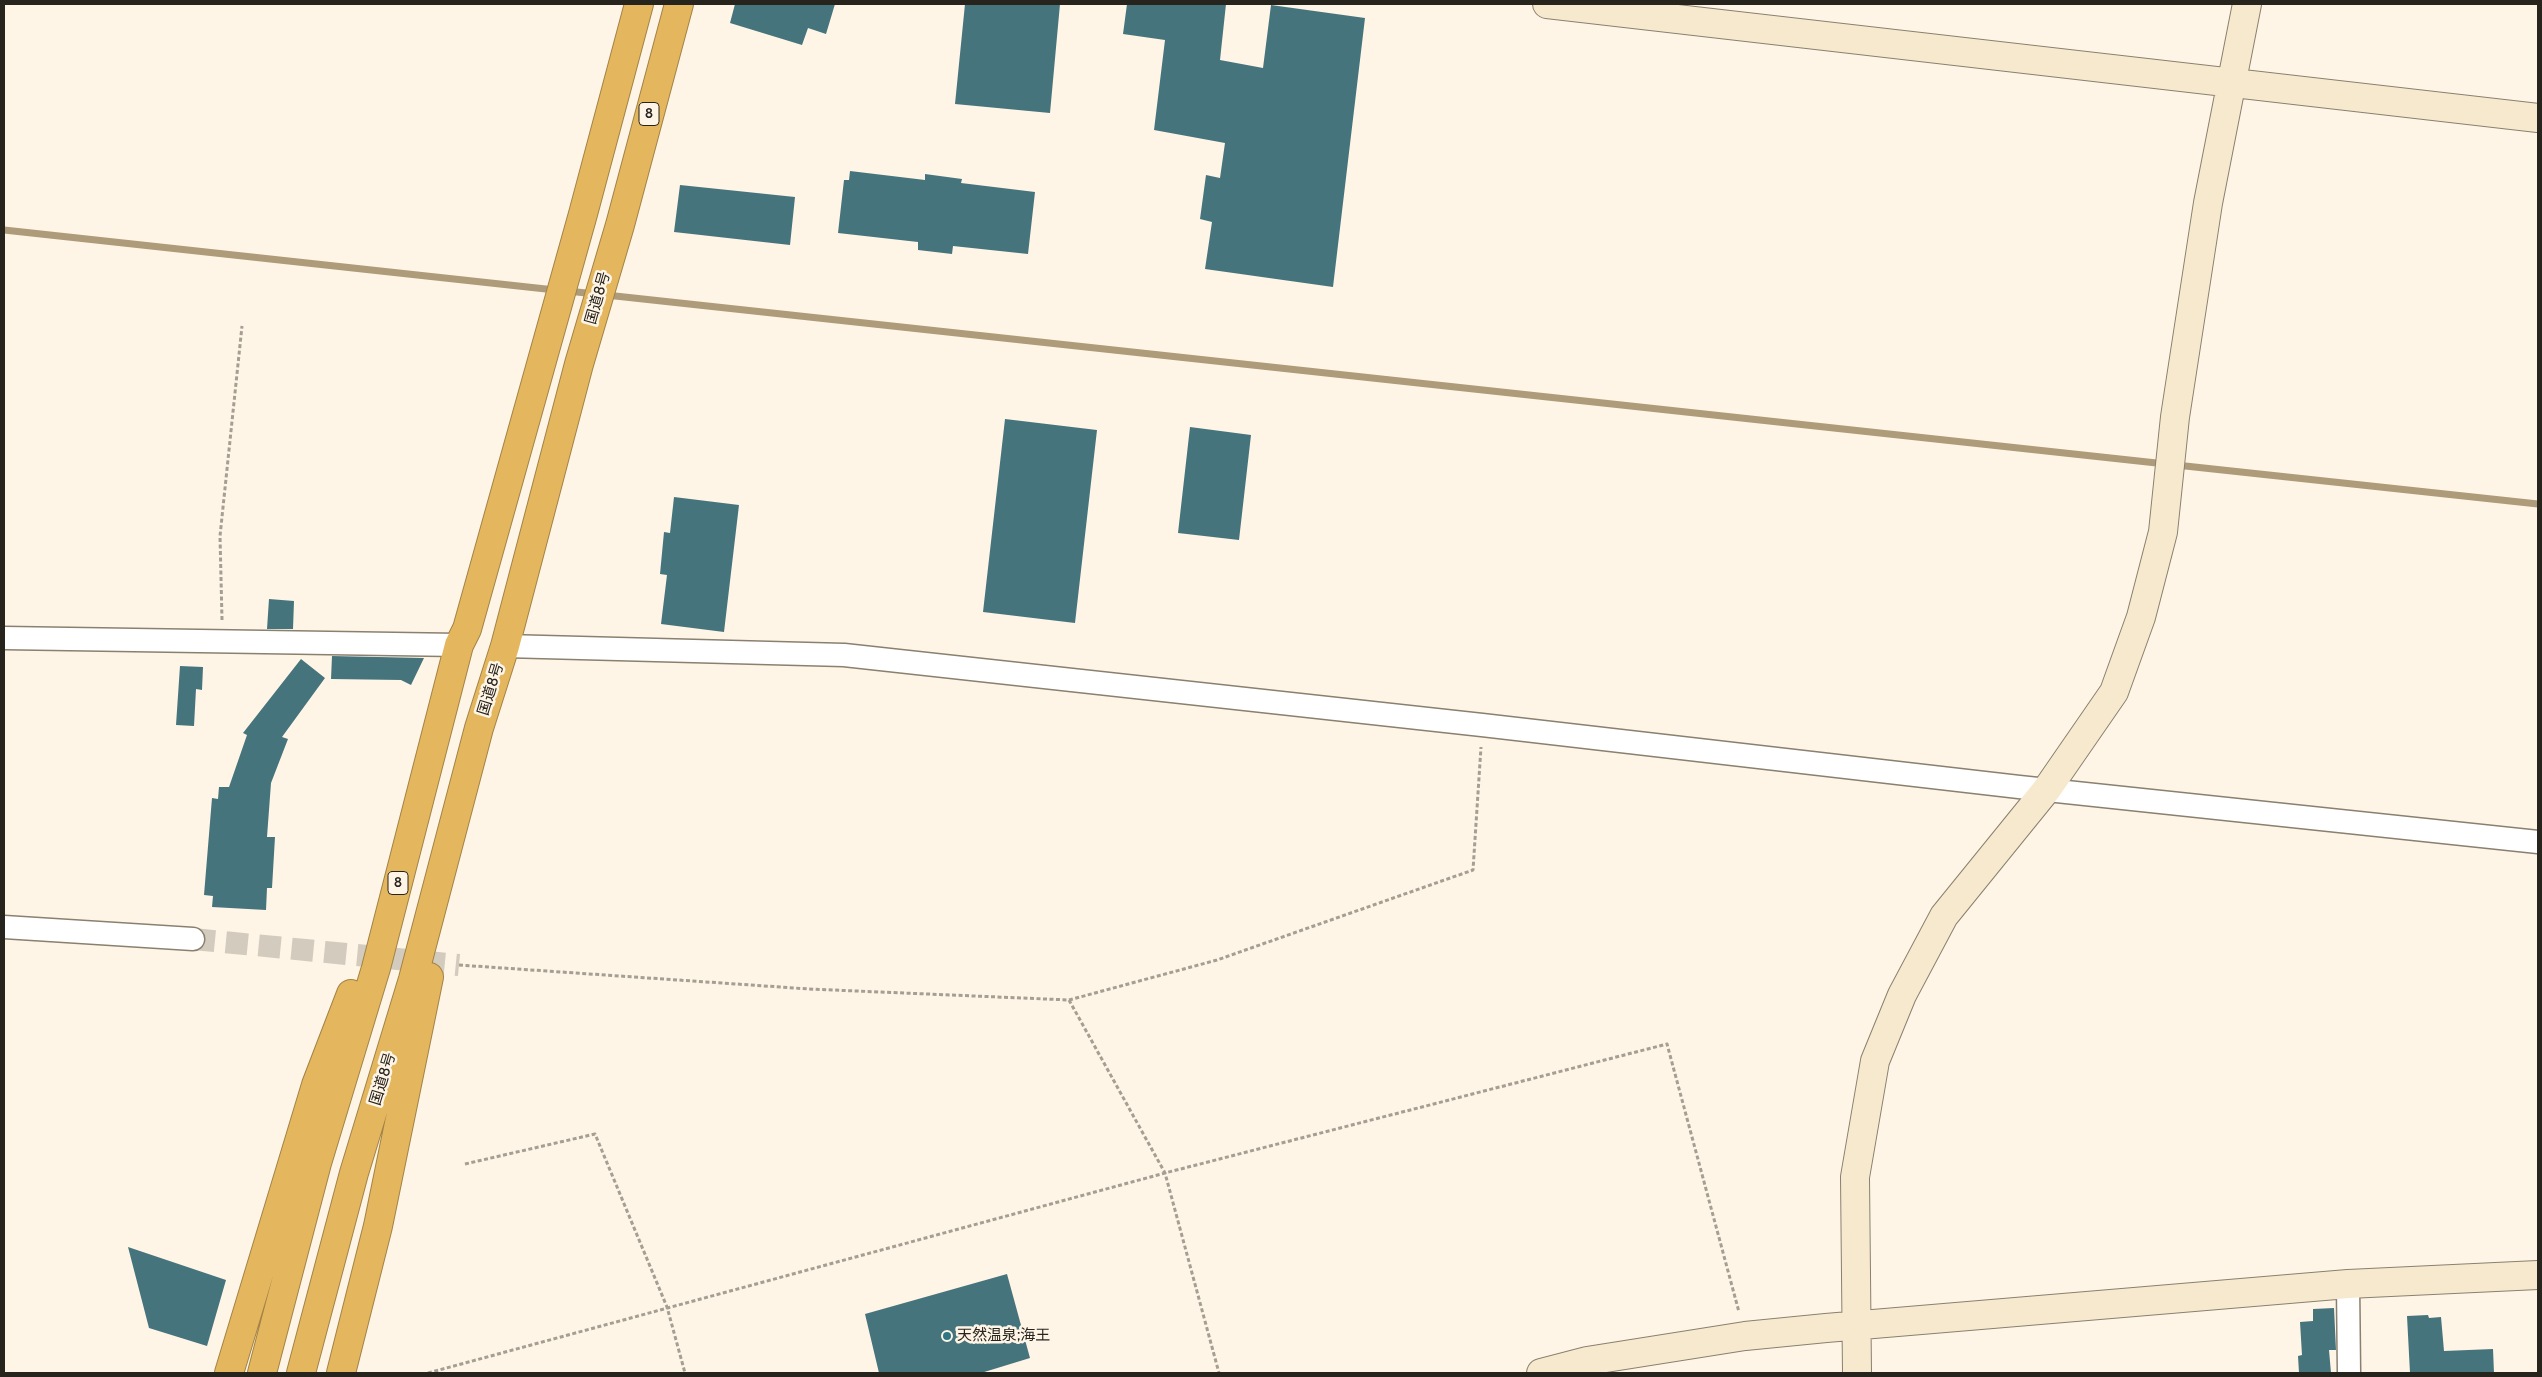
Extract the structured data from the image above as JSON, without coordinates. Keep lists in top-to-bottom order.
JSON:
{
  "streets": {
    "highway": ["8", "国道8号"]
  },
  "crossings": [
    ["8", "国道8号"]
  ],
  "places": ["天然温泉;海王"]
}
